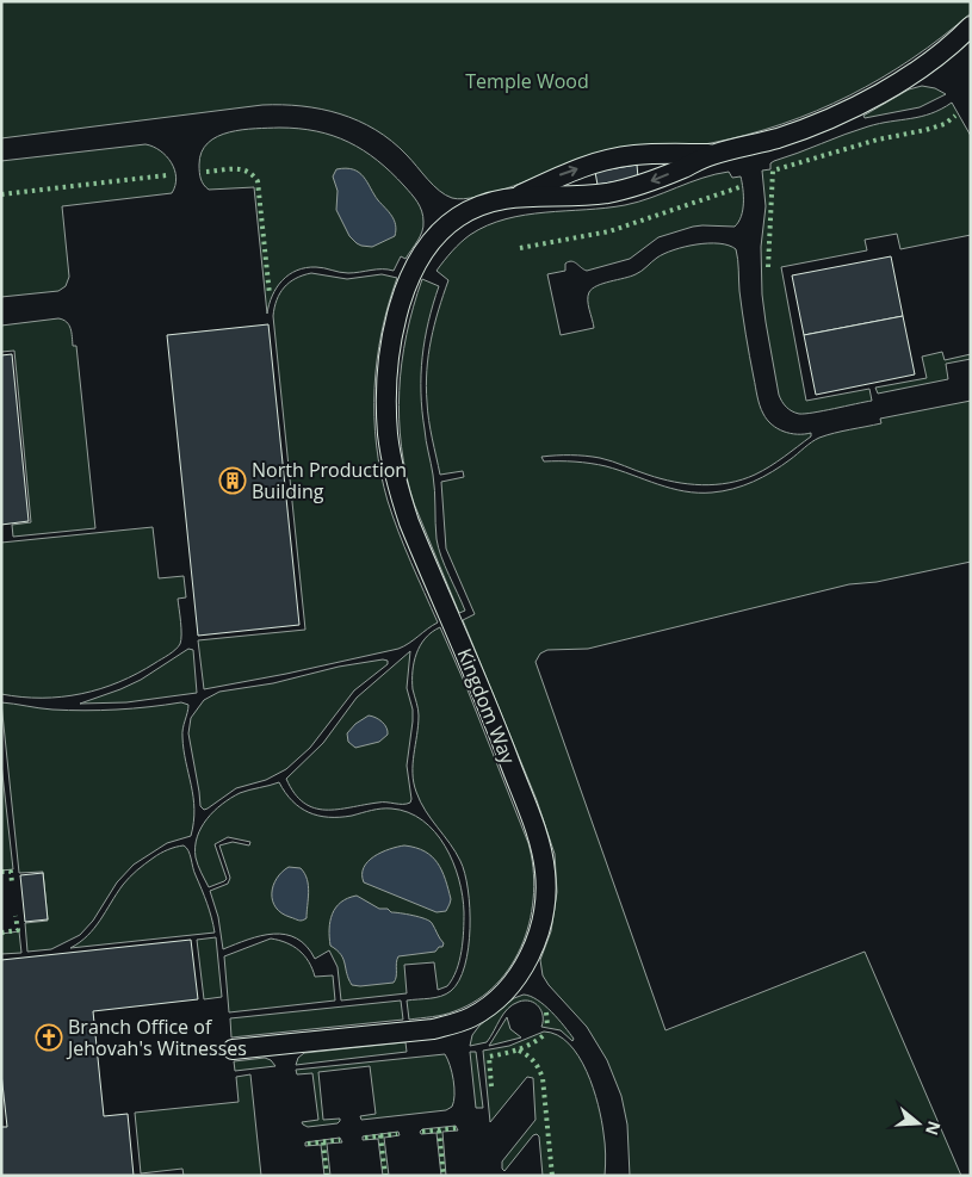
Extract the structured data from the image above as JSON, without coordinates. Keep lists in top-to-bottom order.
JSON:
{
  "streets": {
    "street": ["Kingdom Way"]
  },
  "parks": ["Temple Wood"],
  "places": {
    "building": ["North Production Building"],
    "church": ["Branch Office of Jehovah's Witnesses"]
  },
  "north": "right"
}
